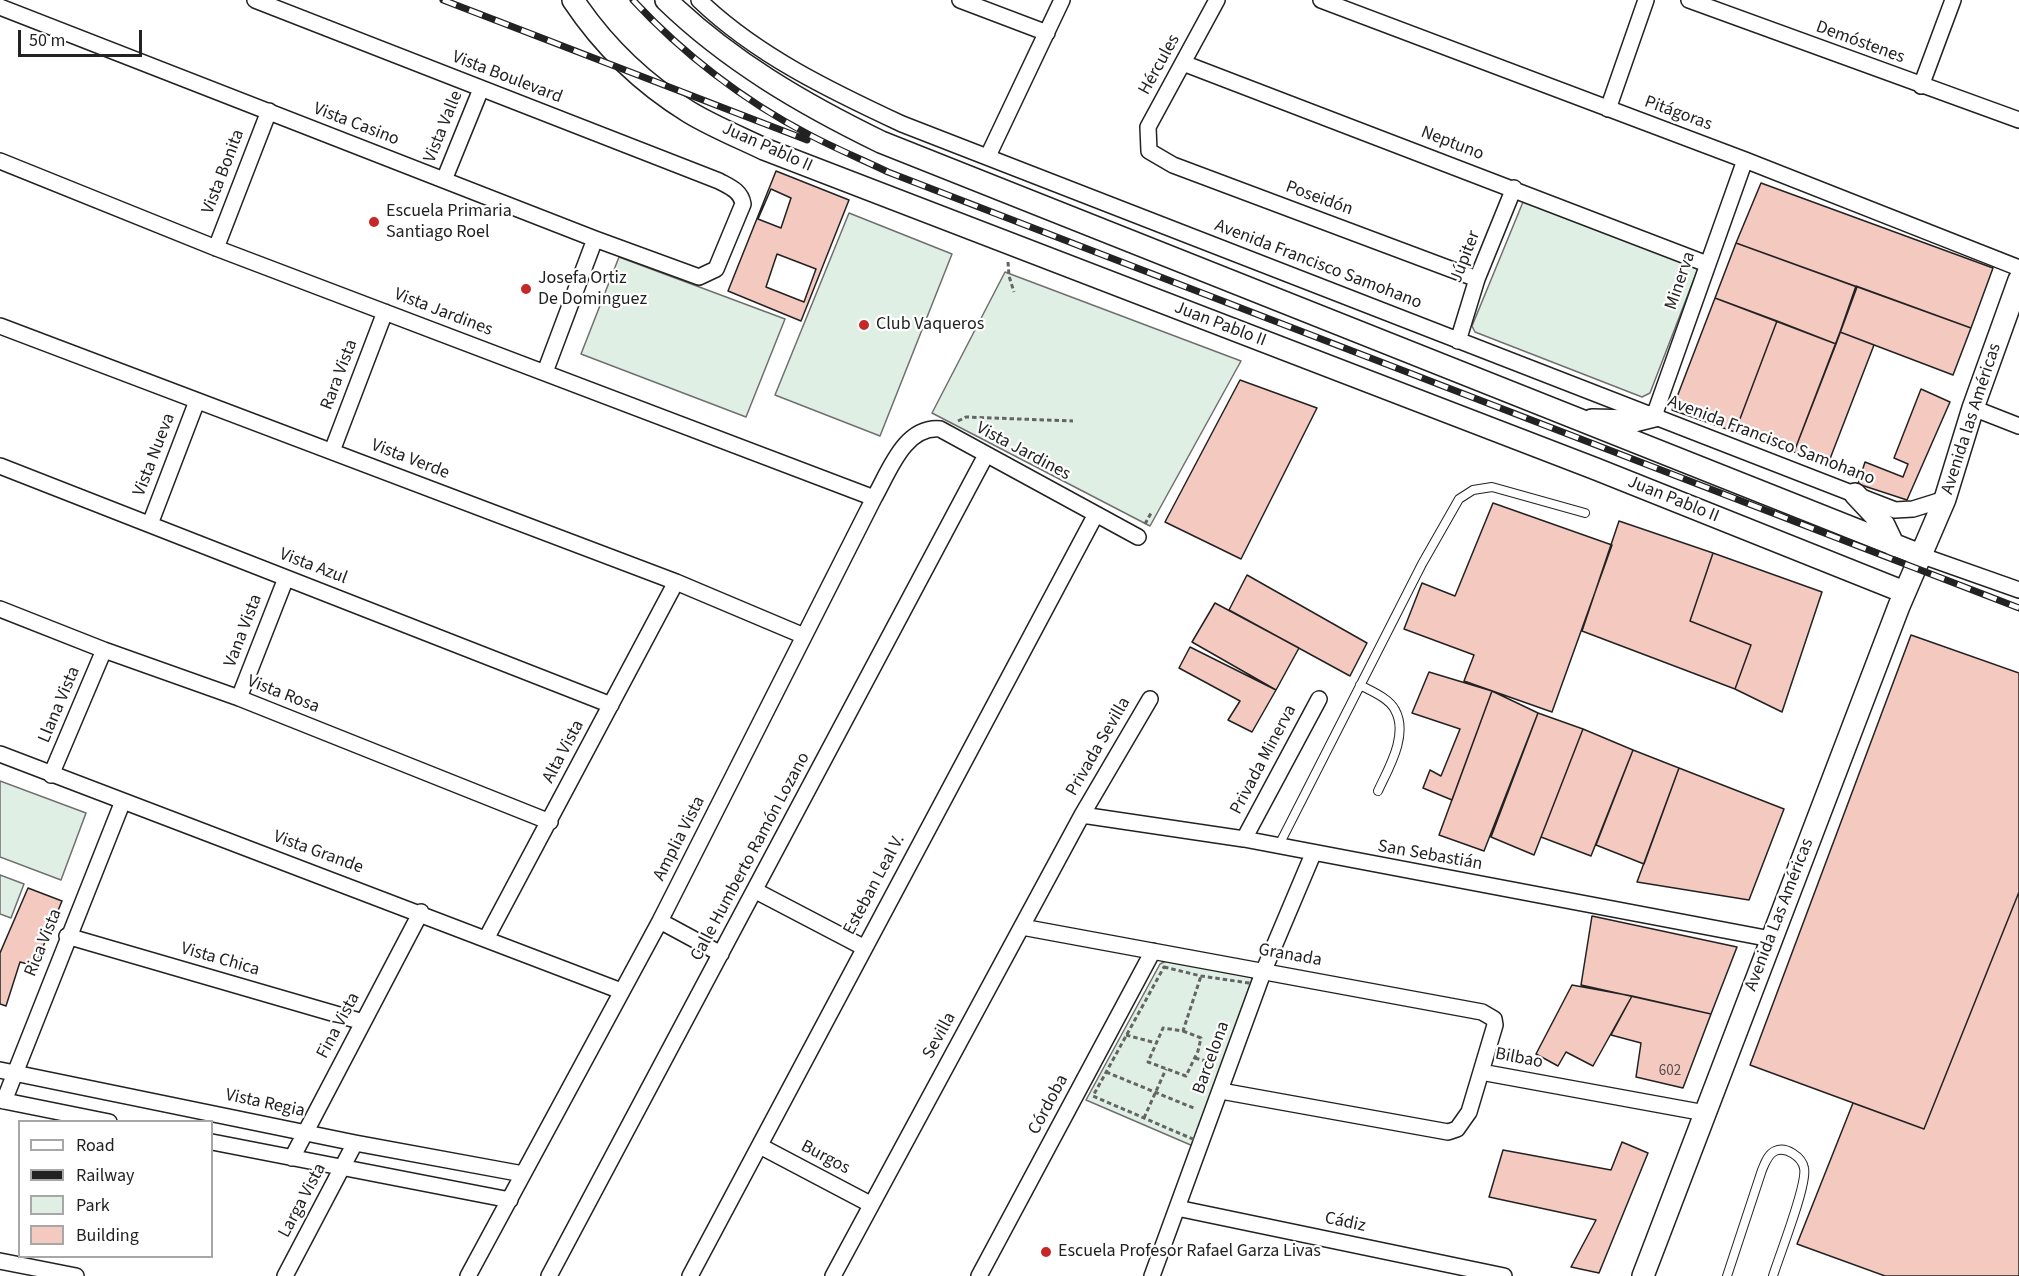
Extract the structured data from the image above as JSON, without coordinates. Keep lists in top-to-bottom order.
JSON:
{
  "streets": {
    "main road": ["Juan Pablo II", "Avenida las Américas", "Avenida Las Américas"],
    "street": [
      "Demóstenes",
      "Hércules",
      "Vista Boulevard",
      "Pitágoras",
      "Vista Casino",
      "Vista Valle",
      "Neptuno",
      "Vista Bonita",
      "Poseidón",
      "Júpiter",
      "Avenida Francisco Samohano",
      "Minerva",
      "Vista Jardines",
      "Rara Vista",
      "Vista Nueva",
      "Vista Verde",
      "Vista Azul",
      "Vana Vista",
      "Vista Rosa",
      "Llana Vista",
      "Privada Sevilla",
      "Alta Vista",
      "Privada Minerva",
      "Amplia Vista",
      "Vista Grande",
      "San Sebastián",
      "Calle Humberto Ramón Lozano",
      "Esteban Leal V.",
      "Rica Vista",
      "Granada",
      "Vista Chica",
      "Fina Vista",
      "Sevilla",
      "Barcelona",
      "Bilbao",
      "Vista Regia",
      "Córdoba",
      "Burgos",
      "Larga Vista",
      "Cádiz"
    ]
  },
  "crossings": [
    ["Hércules", "Neptuno"],
    ["Hércules", "Poseidón"],
    ["Vista Boulevard", "Vista Casino"],
    ["Vista Boulevard", "Vista Valle"],
    ["Pitágoras", "Minerva"],
    ["Vista Casino", "Vista Valle"],
    ["Vista Casino", "Vista Bonita"],
    ["Neptuno", "Júpiter"],
    ["Neptuno", "Minerva"],
    ["Juan Pablo II", "Avenida Las Américas"],
    ["Vista Bonita", "Vista Jardines"],
    ["Poseidón", "Júpiter"],
    ["Júpiter", "Avenida Francisco Samohano"],
    ["Avenida Francisco Samohano", "Minerva"],
    ["Avenida Francisco Samohano", "Avenida las Américas"],
    ["Vista Jardines", "Rara Vista"],
    ["Vista Jardines", "Amplia Vista"],
    ["Vista Jardines", "Calle Humberto Ramón Lozano"],
    ["Vista Jardines", "Esteban Leal V."],
    ["Rara Vista", "Vista Verde"],
    ["Avenida las Américas", "Avenida Las Américas"],
    ["Vista Nueva", "Vista Verde"],
    ["Vista Nueva", "Vista Azul"],
    ["Vista Verde", "Alta Vista"],
    ["Vista Verde", "Amplia Vista"],
    ["Vista Azul", "Vana Vista"],
    ["Vista Azul", "Alta Vista"],
    ["Vana Vista", "Vista Rosa"],
    ["Vista Rosa", "Llana Vista"],
    ["Vista Rosa", "Alta Vista"],
    ["Llana Vista", "Vista Grande"],
    ["Privada Sevilla", "San Sebastián"],
    ["Privada Sevilla", "Sevilla"],
    ["Alta Vista", "Vista Grande"],
    ["Privada Minerva", "San Sebastián"],
    ["Amplia Vista", "Vista Grande"],
    ["Amplia Vista", "Vista Regia"],
    ["Vista Grande", "Rica Vista"],
    ["Vista Grande", "Fina Vista"],
    ["San Sebastián", "Avenida Las Américas"],
    ["San Sebastián", "Sevilla"],
    ["San Sebastián", "Barcelona"],
    ["Esteban Leal V.", "Burgos"],
    ["Avenida Las Américas", "Bilbao"],
    ["Rica Vista", "Vista Chica"],
    ["Rica Vista", "Vista Regia"],
    ["Granada", "Sevilla"],
    ["Granada", "Barcelona"],
    ["Granada", "Bilbao"],
    ["Granada", "Córdoba"],
    ["Vista Chica", "Fina Vista"],
    ["Fina Vista", "Vista Regia"],
    ["Sevilla", "Burgos"],
    ["Barcelona", "Bilbao"],
    ["Barcelona", "Cádiz"],
    ["Vista Regia", "Larga Vista"]
  ],
  "places": [
    "Escuela Primaria Santiago Roel",
    "Josefa Ortiz De Dominguez",
    "Club Vaqueros",
    "Escuela Profesor Rafael Garza Livas"
  ],
  "house_numbers": ["602"],
  "legend": [
    "Road",
    "Railway",
    "Park",
    "Building"
  ],
  "scale_bar": "50 m"
}
